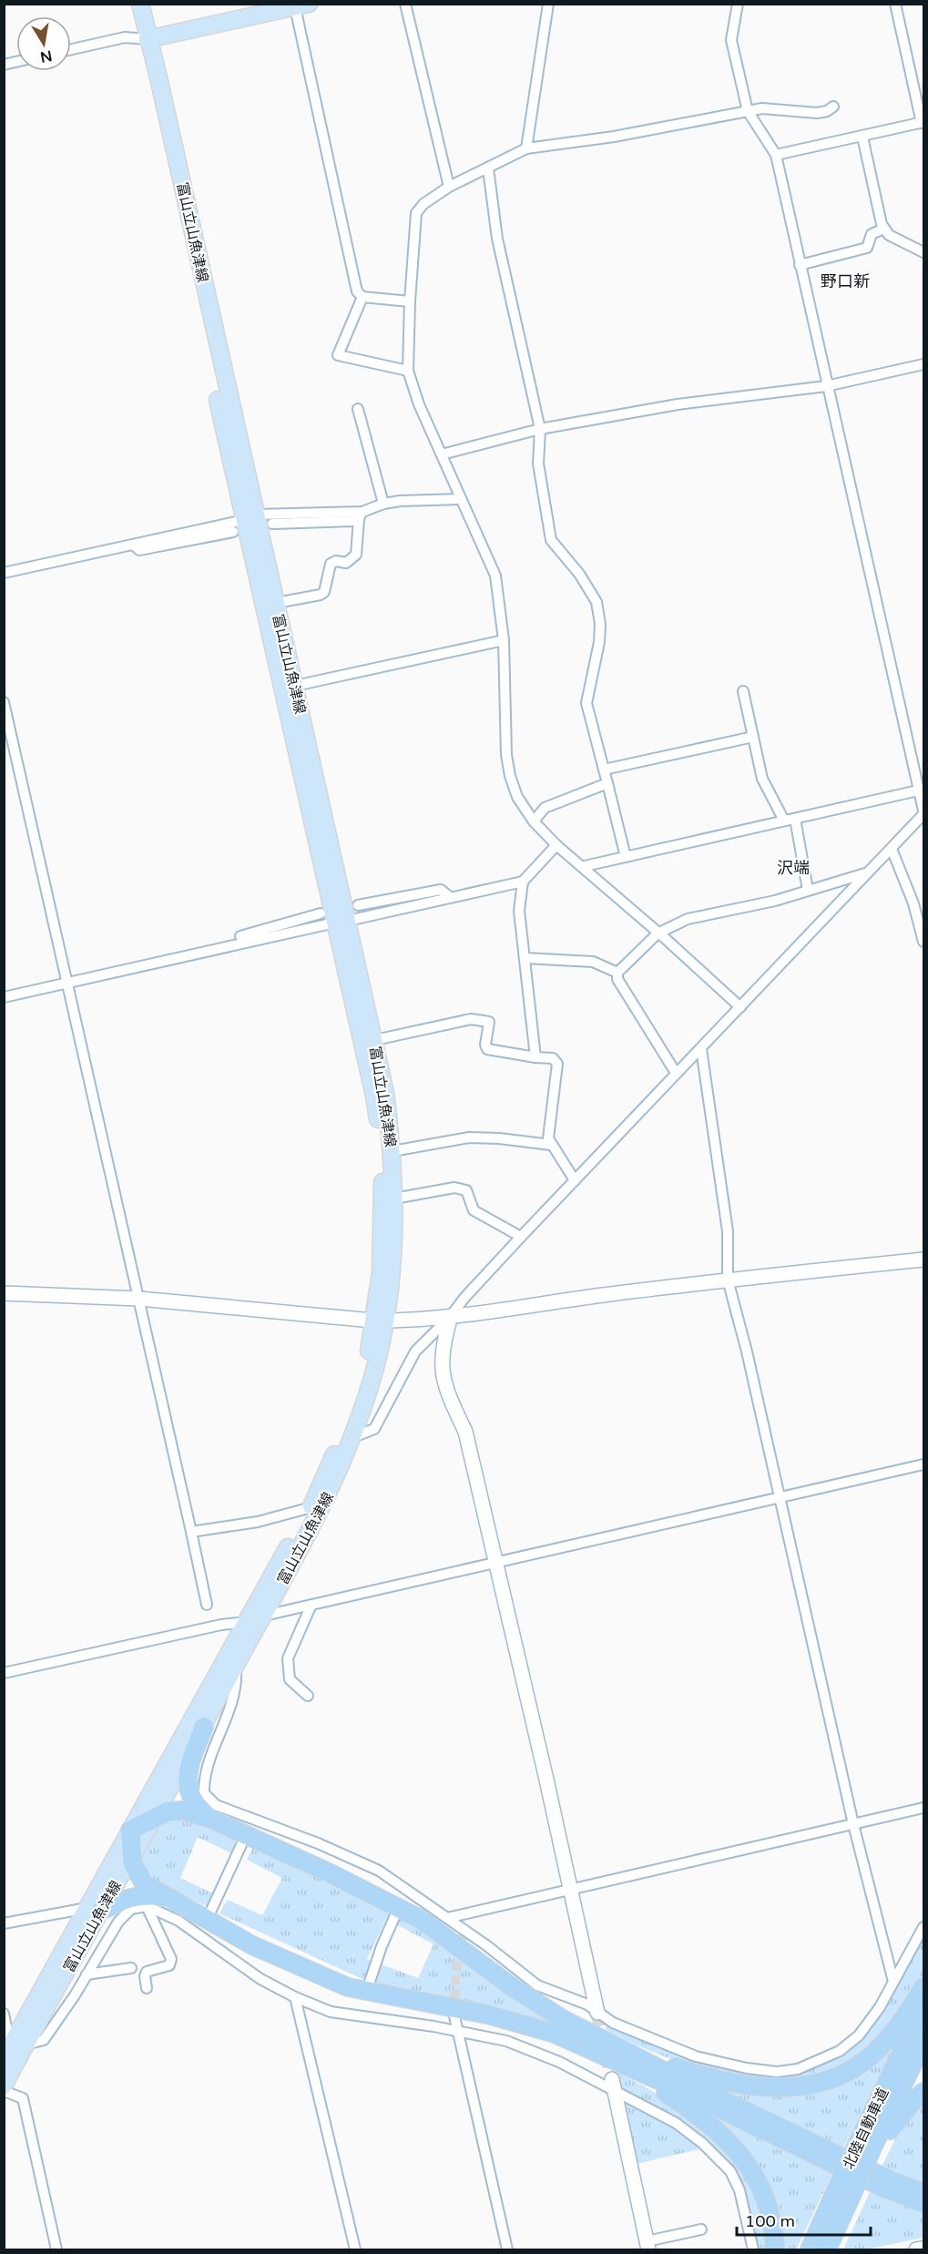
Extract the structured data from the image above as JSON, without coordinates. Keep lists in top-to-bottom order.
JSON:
{
  "streets": {
    "highway": ["北陸自動車道"],
    "main road": ["富山立山魚津線"]
  },
  "districts": ["野口新", "沢端"],
  "scale_bar": "100 m",
  "north": "bottom"
}
